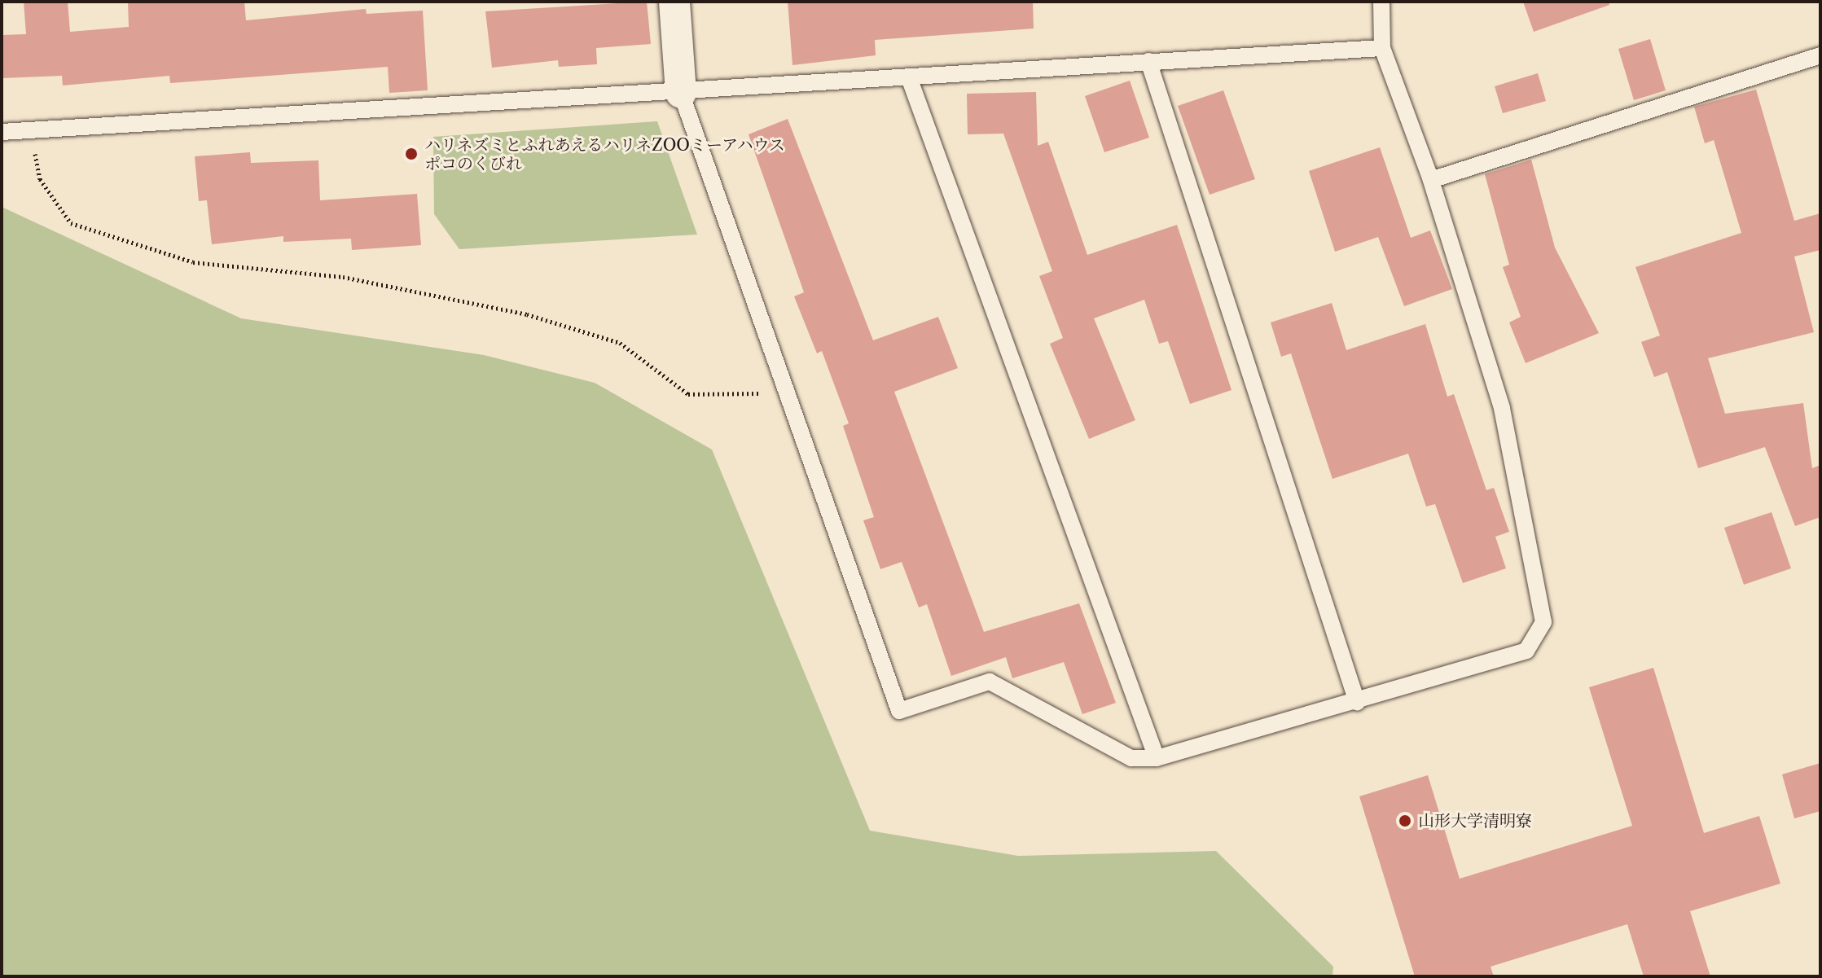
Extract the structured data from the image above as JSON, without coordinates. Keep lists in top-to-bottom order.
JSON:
{
  "places": ["ハリネズミとふれあえるハリネZOOミーアハウス ポコのくびれ", "山形大学清明寮"]
}
